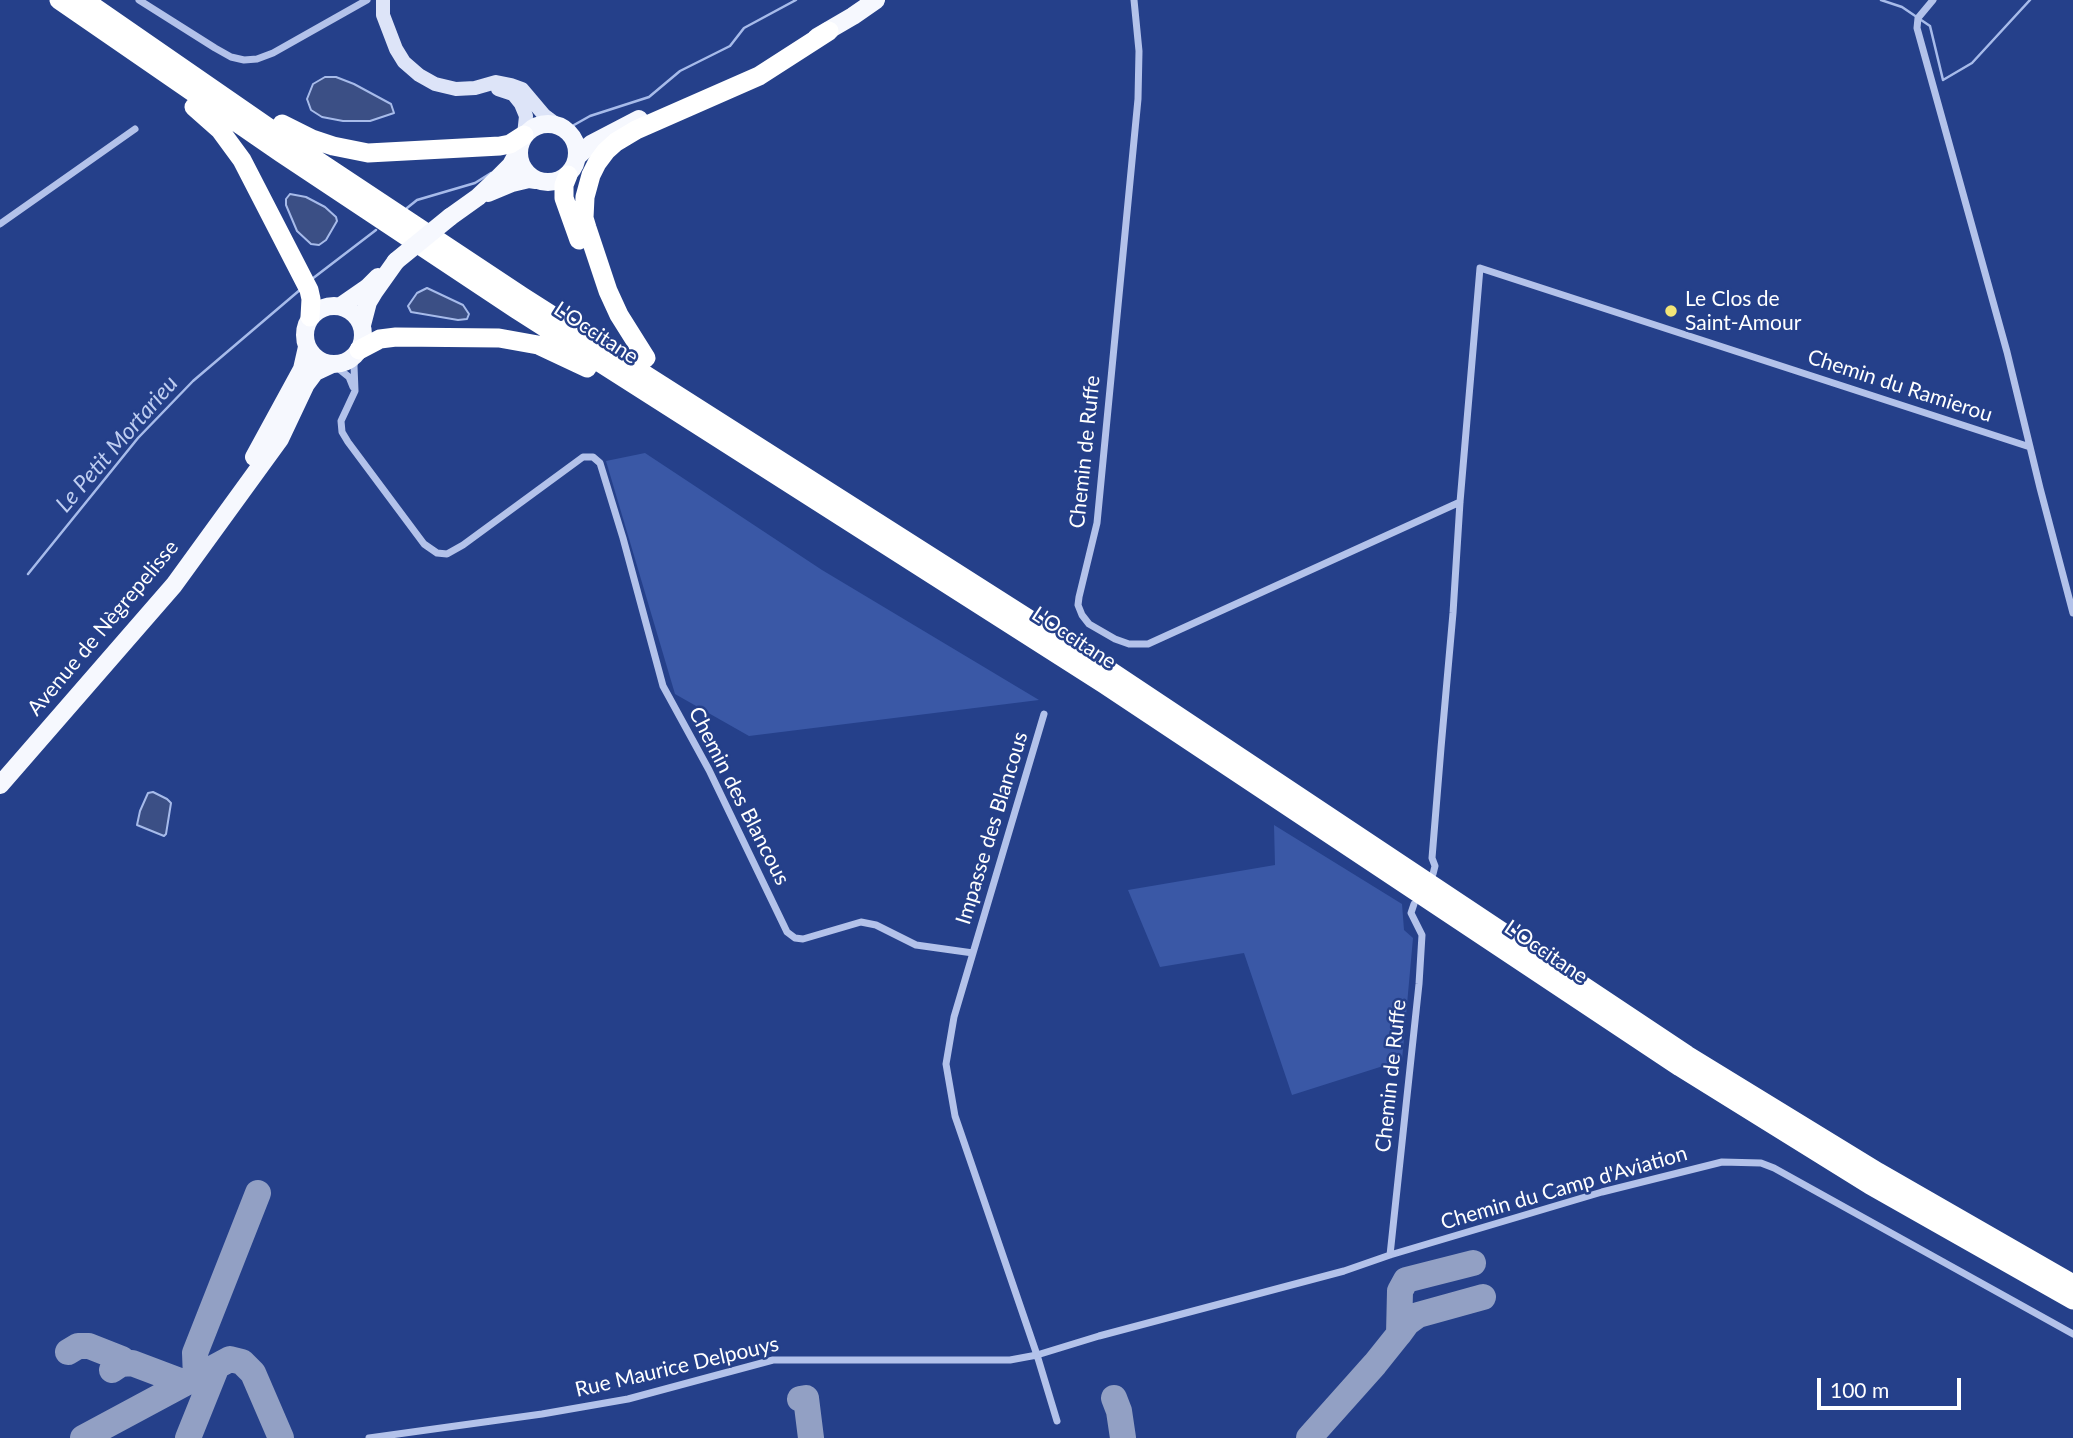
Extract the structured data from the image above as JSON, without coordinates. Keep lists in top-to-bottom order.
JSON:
{
  "streets": {
    "highway": ["L'Occitane"],
    "main road": ["Avenue de Nègrepelisse"],
    "street": [
      "Chemin du Ramierou",
      "Chemin de Ruffe",
      "Chemin des Blancous",
      "Impasse des Blancous",
      "Chemin du Camp d'Aviation",
      "Rue Maurice Delpouys"
    ]
  },
  "crossings": [
    ["Chemin du Ramierou", "Chemin de Ruffe"],
    ["Chemin de Ruffe", "Chemin du Camp d'Aviation"],
    ["Avenue de Nègrepelisse", "Chemin des Blancous"],
    ["Chemin des Blancous", "Impasse des Blancous"],
    ["Chemin du Camp d'Aviation", "Rue Maurice Delpouys"]
  ],
  "water": ["Le Petit Mortarieu"],
  "places": ["Le Clos de Saint-Amour"],
  "scale_bar": "100 m"
}
